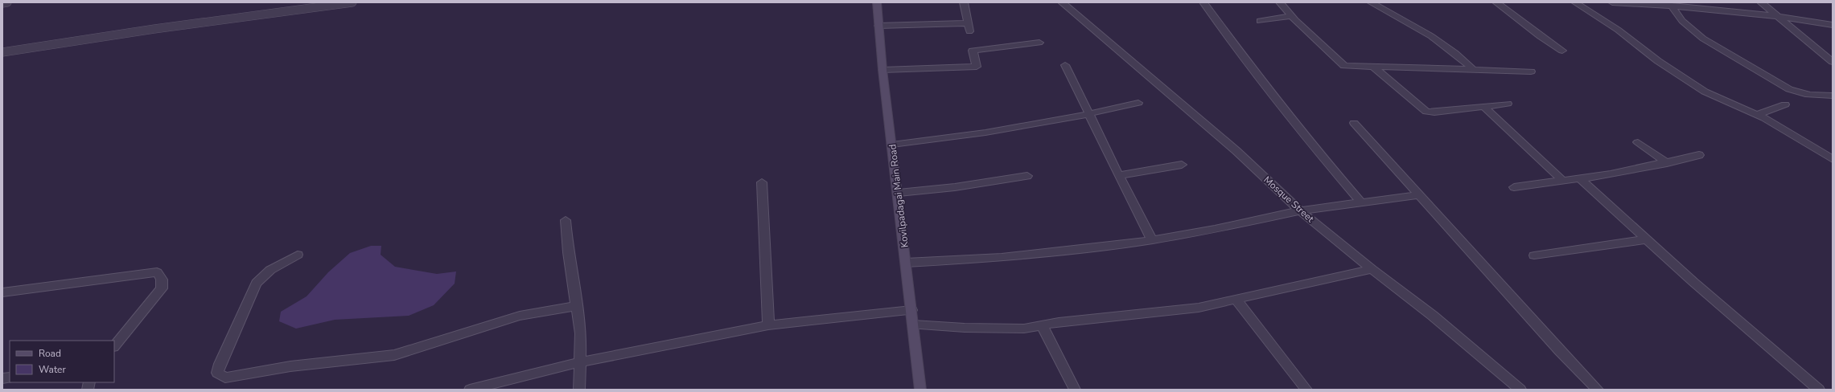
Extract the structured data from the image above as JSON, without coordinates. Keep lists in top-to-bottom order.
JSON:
{
  "streets": {
    "main road": ["Kovilpadagai Main Road"],
    "street": ["Mosque Street"]
  },
  "legend": ["Road", "Water"]
}
